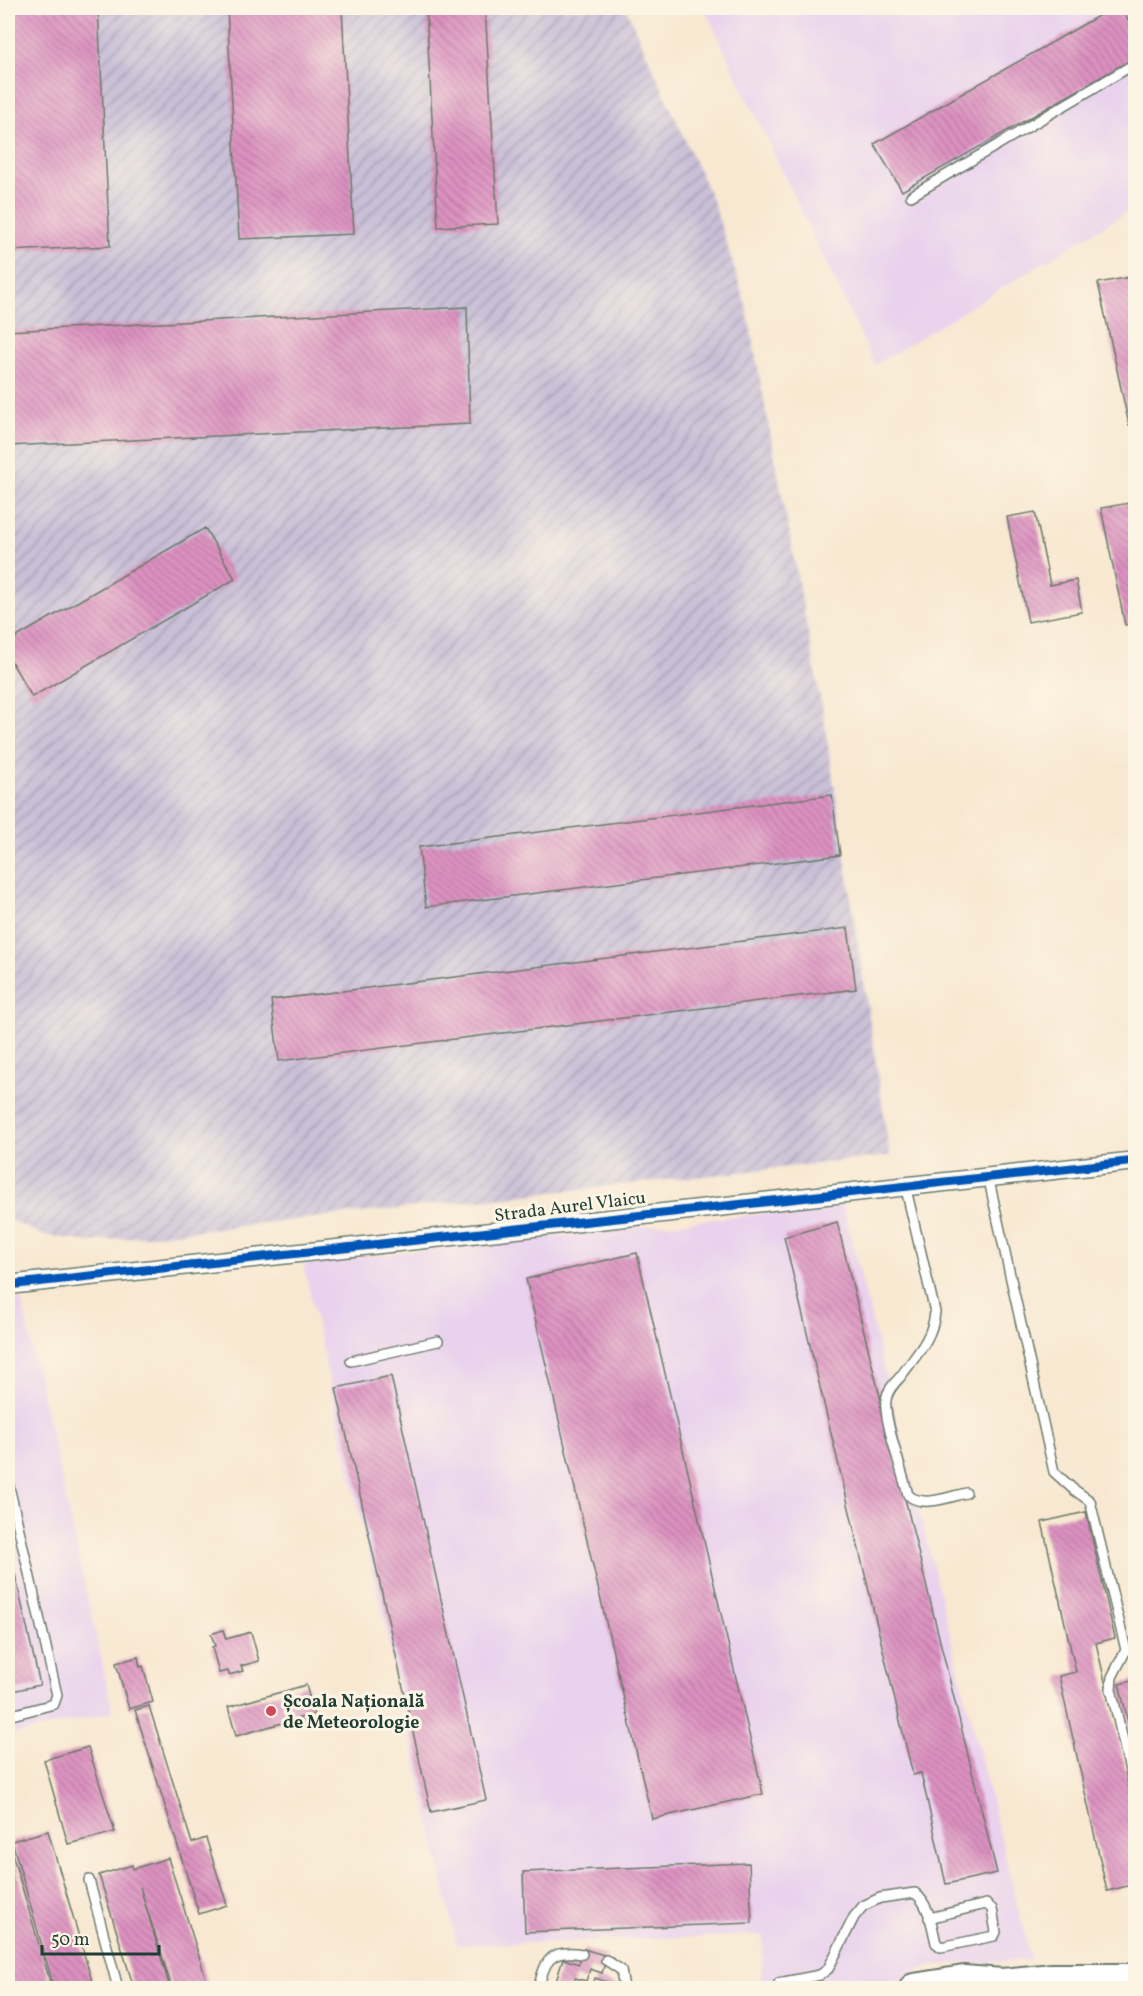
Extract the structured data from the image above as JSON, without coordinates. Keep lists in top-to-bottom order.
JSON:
{
  "streets": {
    "street": ["Strada Aurel Vlaicu"]
  },
  "places": ["Școala Națională de Meteorologie"],
  "scale_bar": "50 m"
}
